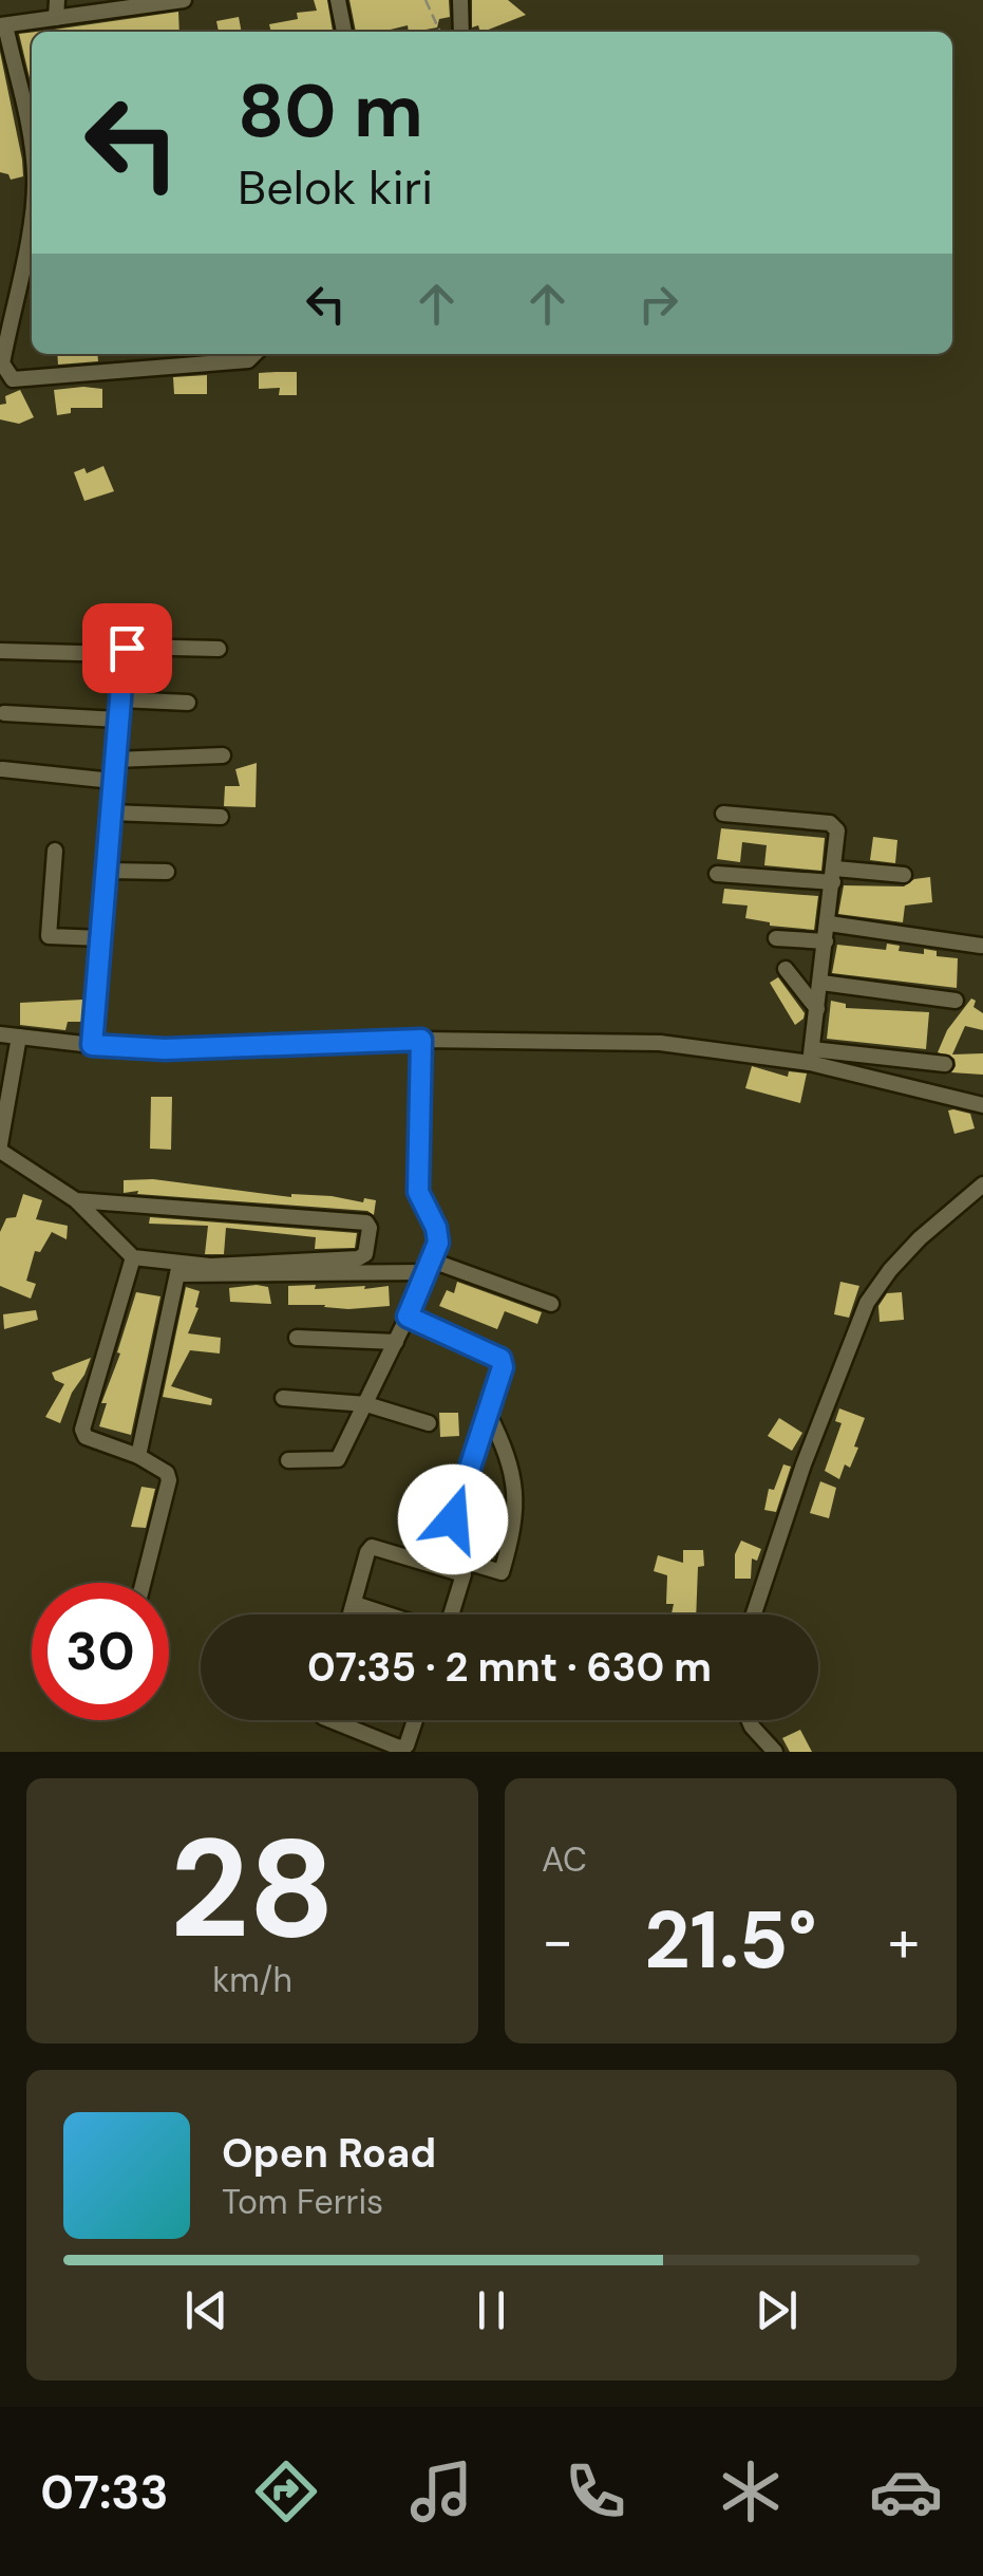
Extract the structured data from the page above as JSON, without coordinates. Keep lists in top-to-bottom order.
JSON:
{
  "page": {
    "turn": ["80 m", "Belok kiri"],
    "limit": "30",
    "trip": "07:35 · 2 mnt · 630 m",
    "tile": [
      ["28", "km/h"],
      "AC"
    ],
    "heat": ["−", "21.5°", "+"],
    "song": ["Open Road", "Tom Ferris"],
    "tabs": "07:33"
  }
}
